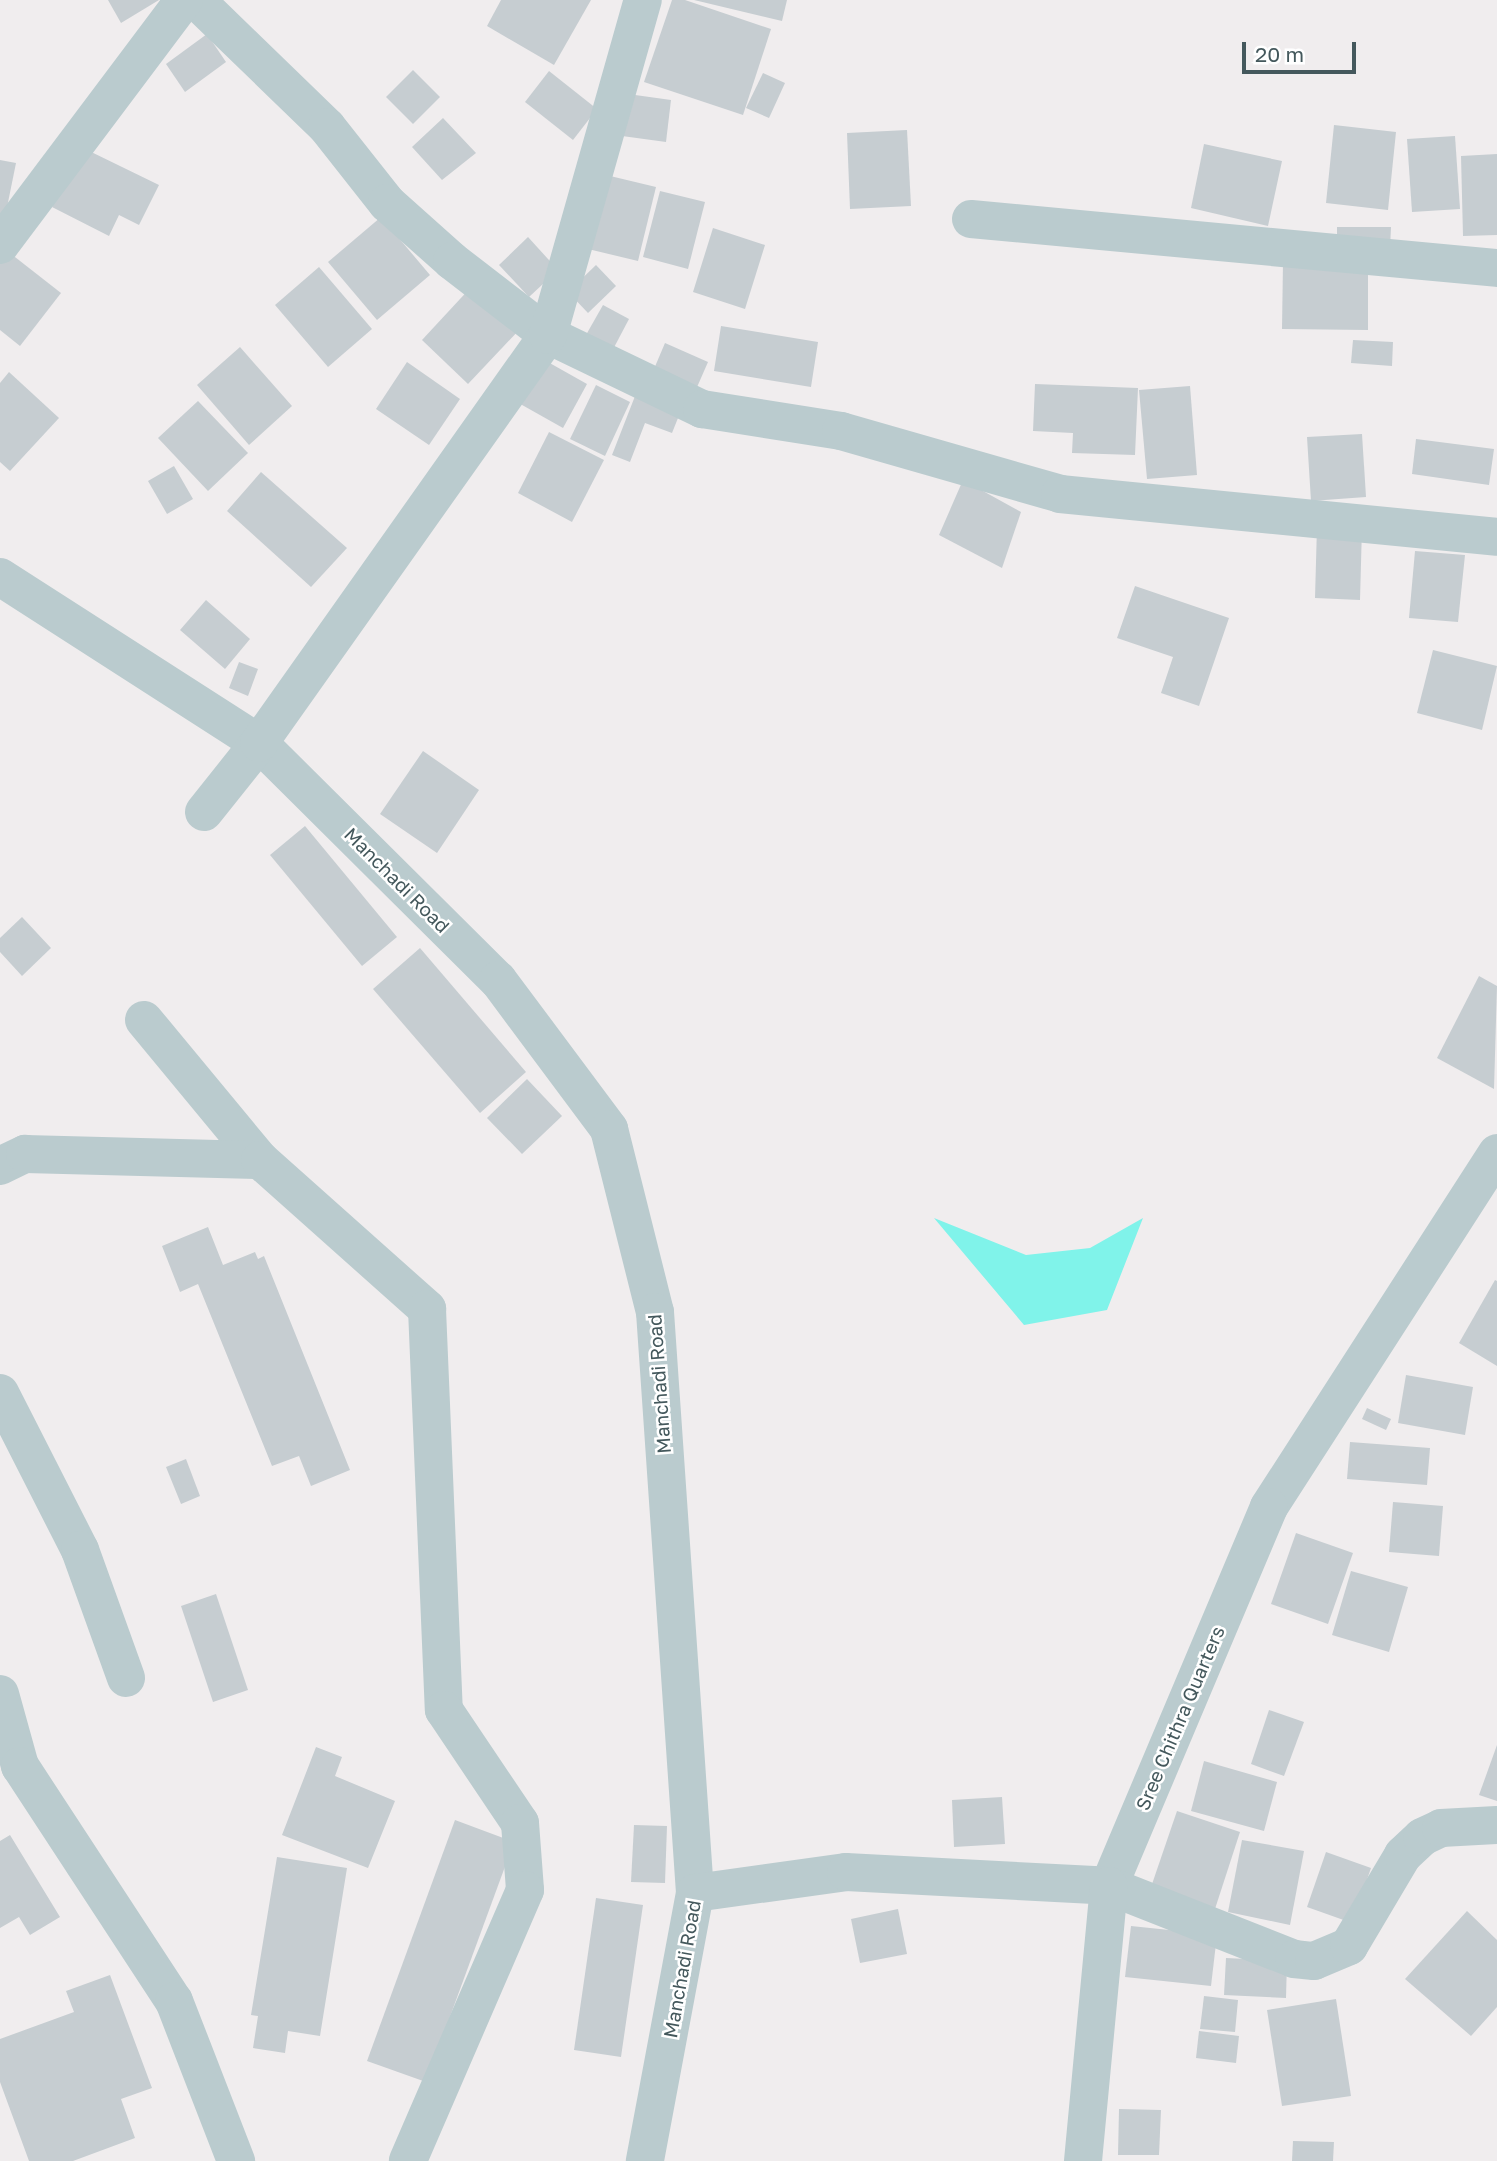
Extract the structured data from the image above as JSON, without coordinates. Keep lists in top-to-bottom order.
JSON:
{
  "streets": {
    "street": ["Manchadi Road", "Sree Chithra Quarters"]
  },
  "scale_bar": "20 m"
}
